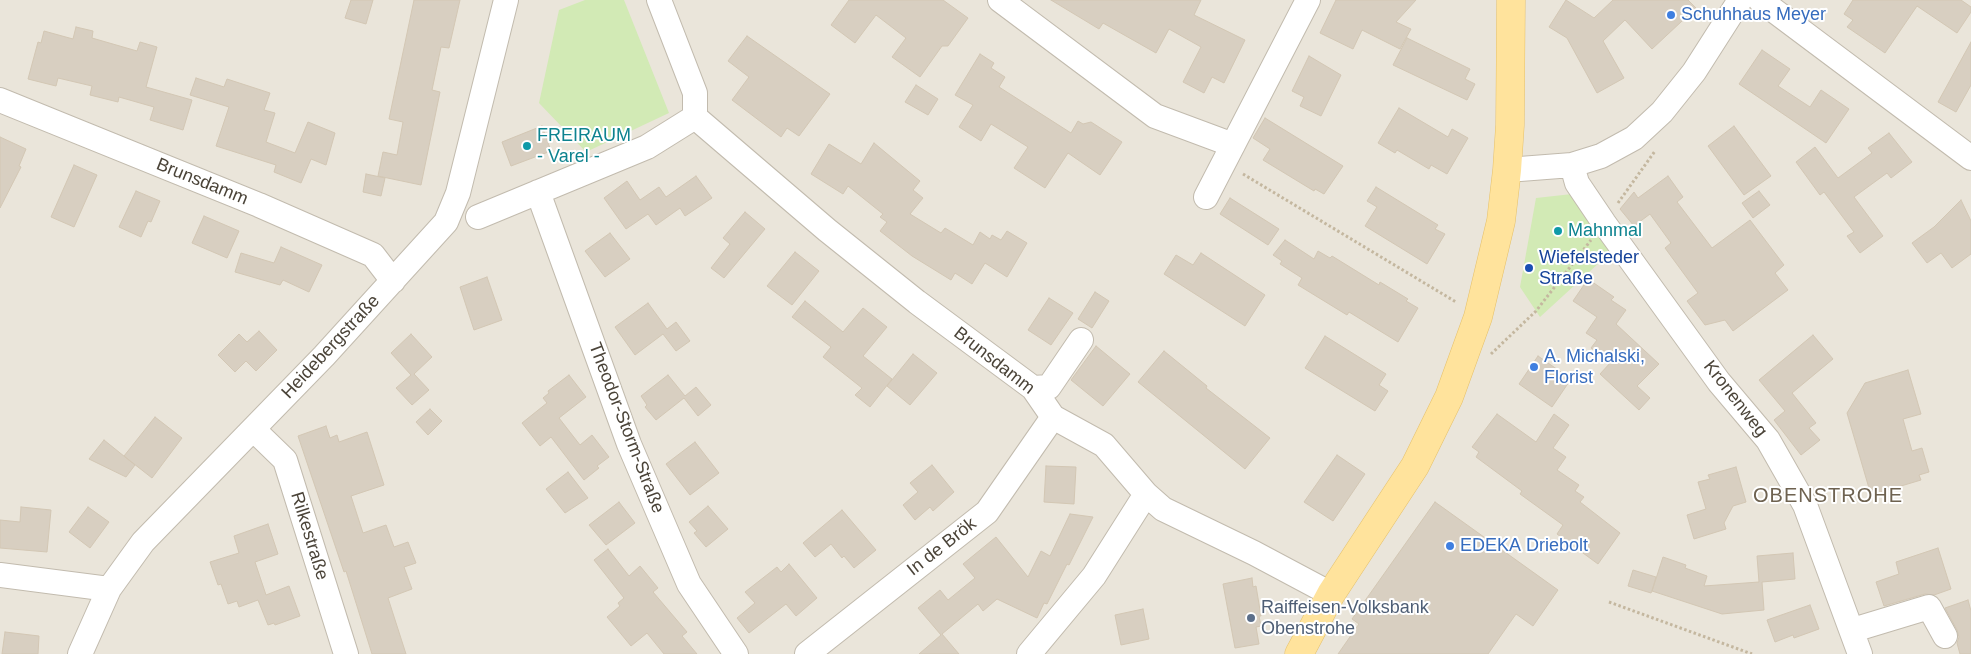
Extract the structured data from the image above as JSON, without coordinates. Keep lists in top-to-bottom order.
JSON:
{
  "streets": {
    "street": [
      "Brunsdamm",
      "Heidebergstraße",
      "Kronenweg",
      "Theodor-Storm-Straße",
      "Rilkestraße",
      "In de Brök"
    ]
  },
  "crossings": [
    ["Brunsdamm", "Heidebergstraße"],
    ["Brunsdamm", "In de Brök"],
    ["Heidebergstraße", "Rilkestraße"]
  ],
  "districts": ["OBENSTROHE"],
  "places": [
    "Schuhhaus Meyer",
    "FREIRAUM - Varel -",
    "Mahnmal",
    "Wiefelsteder Straße",
    "A. Michalski, Florist",
    "EDEKA Driebolt",
    "Raiffeisen-Volksbank Obenstrohe"
  ]
}
